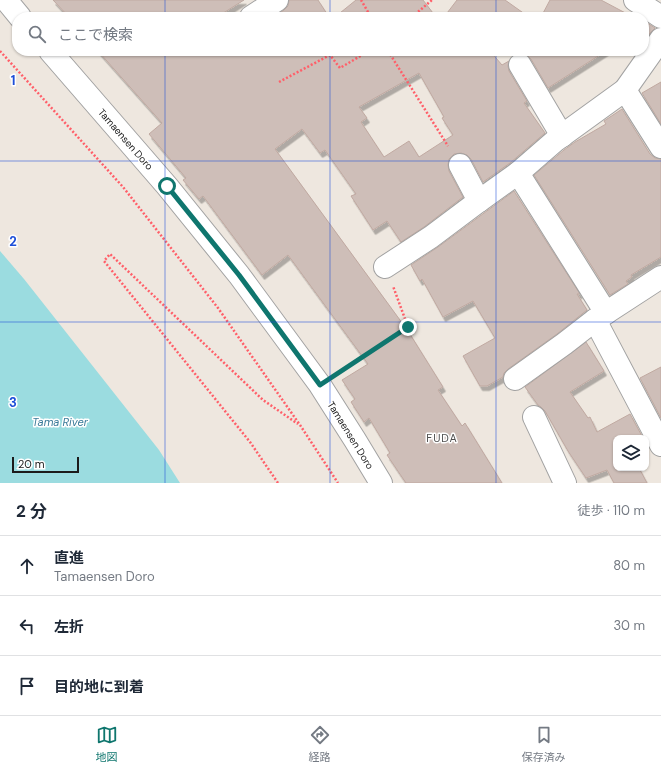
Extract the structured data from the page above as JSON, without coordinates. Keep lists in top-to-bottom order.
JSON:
{
  "streets": {
    "street": ["Tamaensen Doro"]
  },
  "districts": ["FUDA"],
  "water": ["Tama River"],
  "scale_bar": "20 m",
  "page": {
    "search": "ここで検索",
    "scale": "20 m",
    "heading": ["2 分", "徒歩 · 110 m"],
    "list": [
      ["直進", "Tamaensen Doro", "80 m"],
      ["左折", "30 m"],
      "目的地に到着"
    ],
    "nav": ["地図", "経路", "保存済み"]
  },
  "grid": {
    "rows": ["1", "2", "3"]
  }
}
